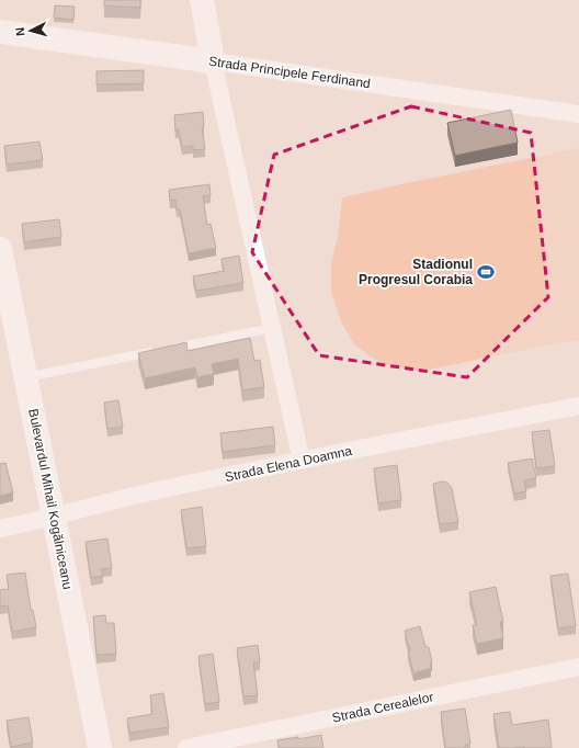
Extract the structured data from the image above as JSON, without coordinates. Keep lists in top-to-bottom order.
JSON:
{
  "streets": {
    "main road": ["Strada Principele Ferdinand", "Bulevardul Mihail Kogălniceanu"],
    "street": ["Strada Elena Doamna", "Strada Cerealelor"]
  },
  "crossings": [
    ["Strada Elena Doamna", "Bulevardul Mihail Kogălniceanu"]
  ],
  "places": {
    "sports": ["Stadionul Progresul Corabia"]
  },
  "north": "left"
}
